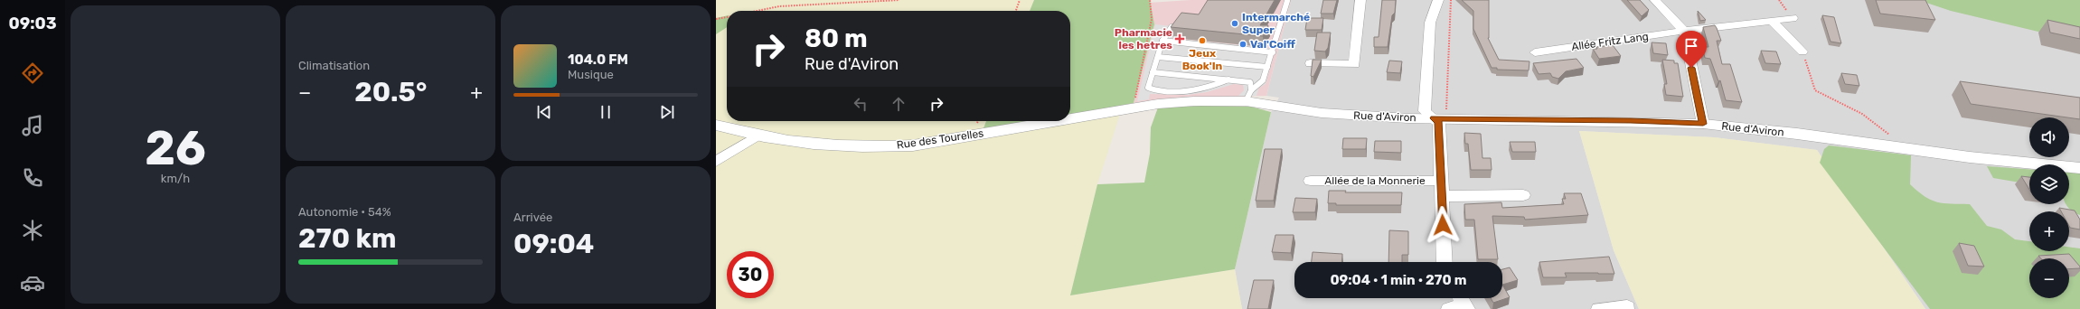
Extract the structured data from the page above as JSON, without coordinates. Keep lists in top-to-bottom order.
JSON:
{
  "streets": {
    "street": [
      "Allée Fritz Lang",
      "Rue d'Aviron",
      "Rue des Tourelles",
      "Allée de la Monnerie"
    ]
  },
  "crossings": [
    ["Rue d'Aviron", "Rue des Tourelles"]
  ],
  "places": {
    "other": ["Intermarché Super", "Jeux Book'In", "Val'Coiff"],
    "health": ["Pharmacie les hetres"]
  },
  "page": {
    "tabs": "09:03",
    "tile": [
      ["26", "km/h"],
      "Climatisation",
      ["Autonomie · 54%", "270 km"],
      ["Arrivée", "09:04"]
    ],
    "turn": ["80 m", "Rue d'Aviron"],
    "song": ["104.0 FM", "Musique"],
    "heat": ["−", "20.5°", "+"],
    "map_buttons": ["+", "−"],
    "limit": "30",
    "trip": "09:04 · 1 min · 270 m"
  }
}
